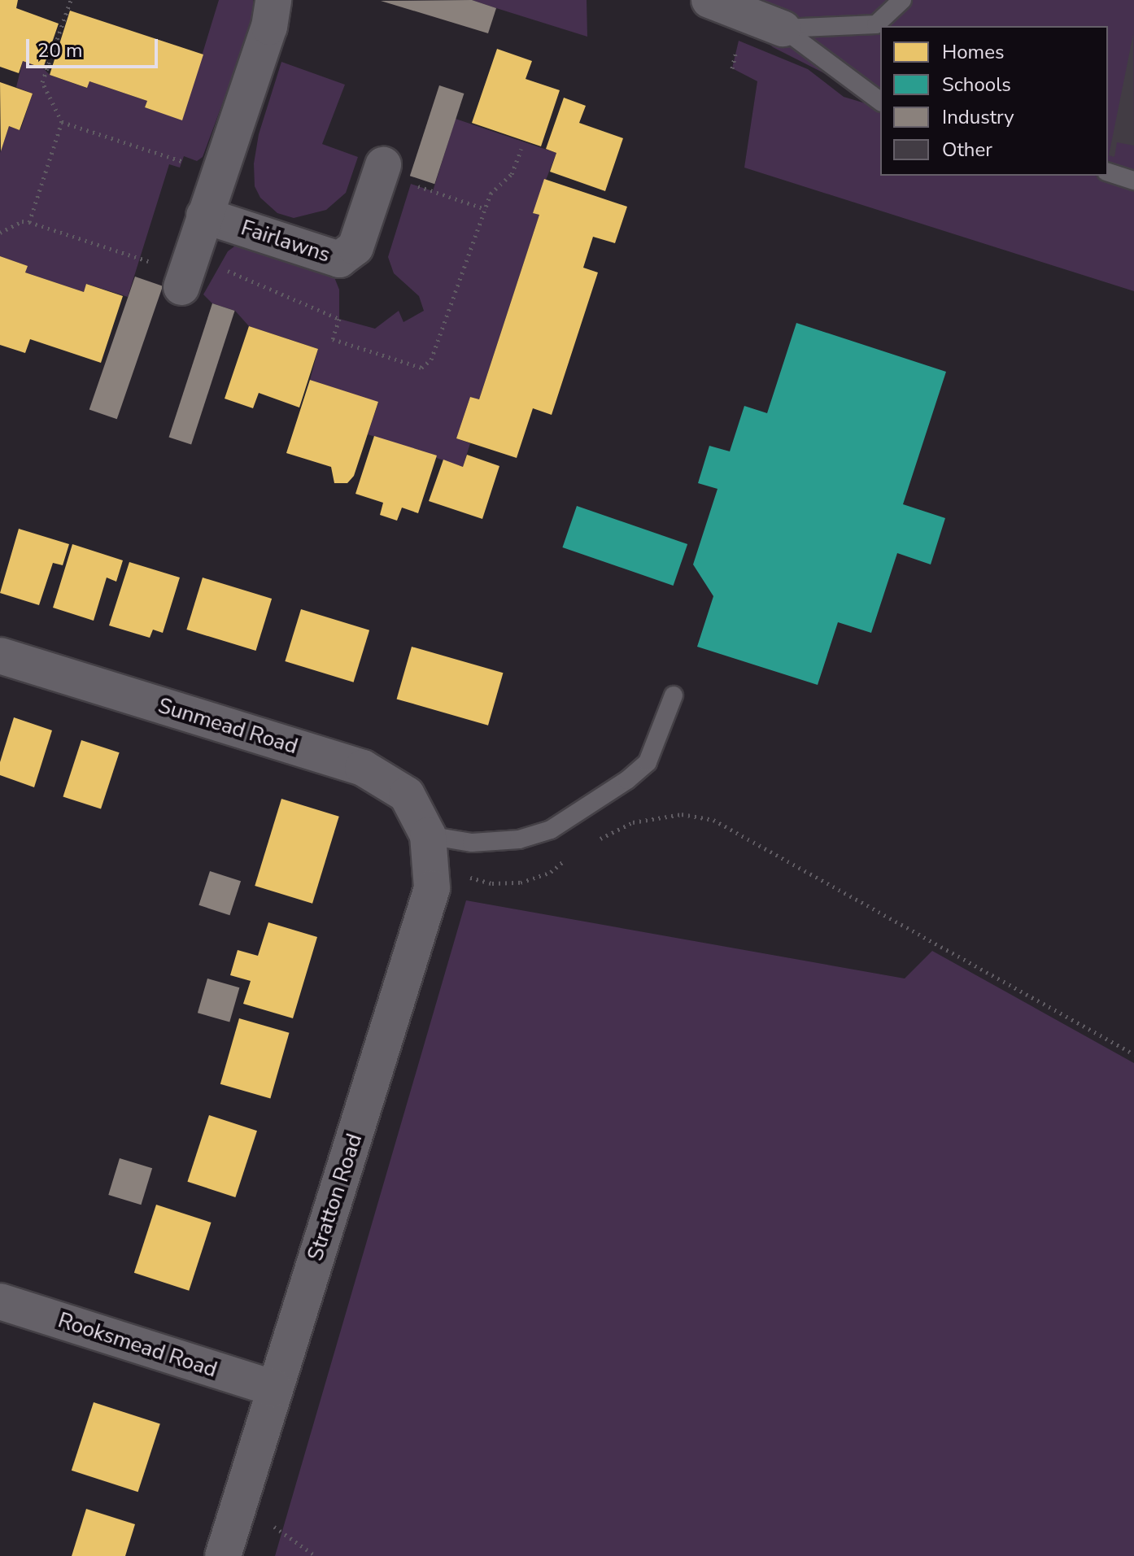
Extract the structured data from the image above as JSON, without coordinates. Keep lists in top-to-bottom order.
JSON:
{
  "streets": {
    "street": [
      "Fairlawns",
      "Sunmead Road",
      "Stratton Road",
      "Rooksmead Road"
    ]
  },
  "crossings": [
    ["Sunmead Road", "Stratton Road"],
    ["Stratton Road", "Rooksmead Road"]
  ],
  "legend": [
    "Homes",
    "Schools",
    "Industry",
    "Other"
  ],
  "scale_bar": "20 m"
}
